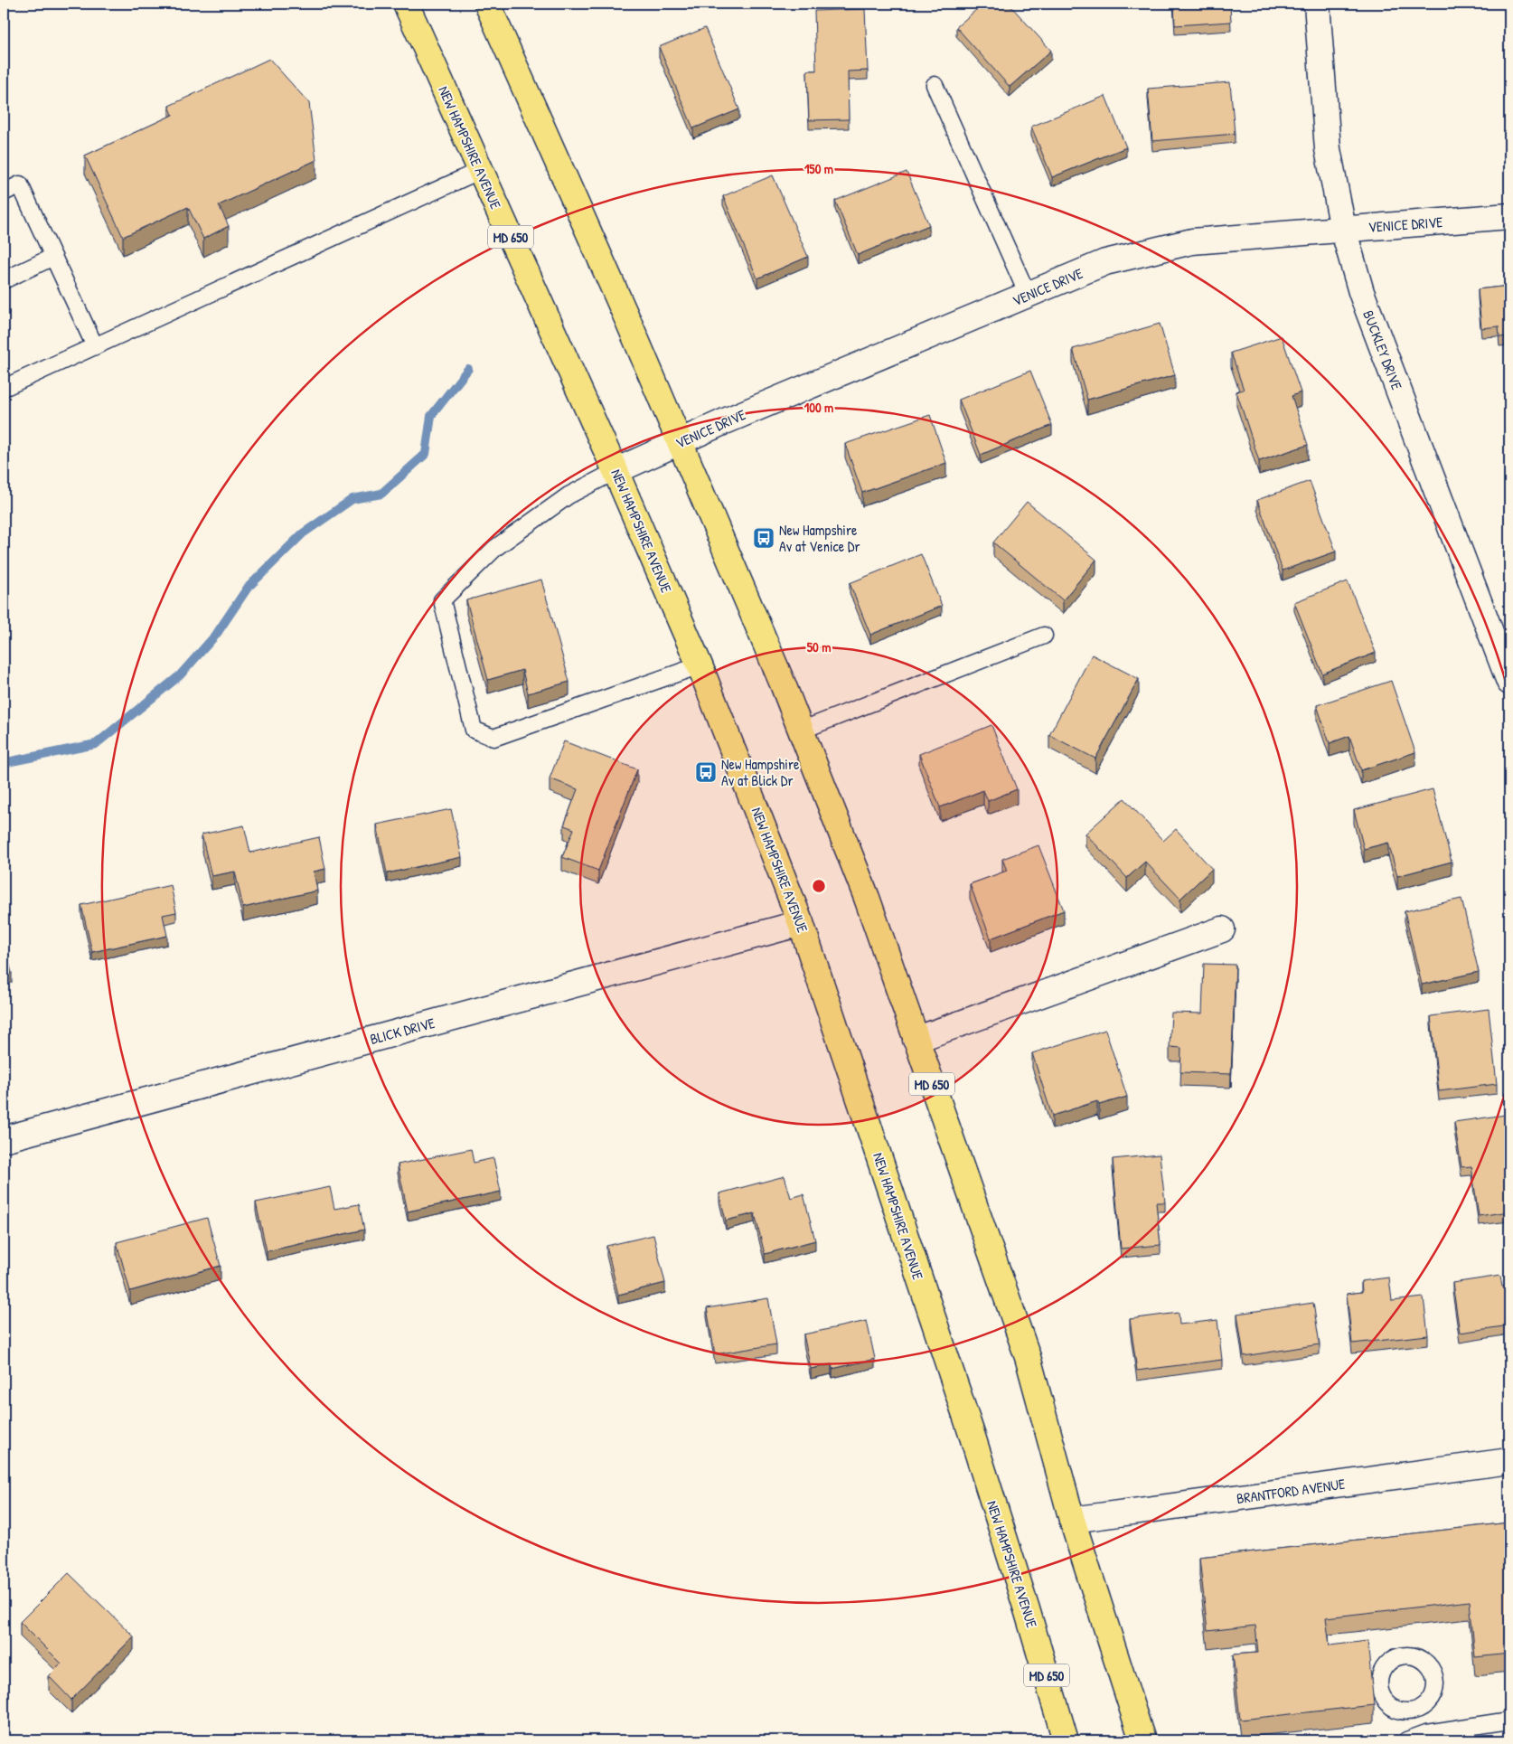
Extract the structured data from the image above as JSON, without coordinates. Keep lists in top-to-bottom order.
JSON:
{
  "streets": {
    "main road": ["NEW HAMPSHIRE AVENUE", "MD 650"],
    "street": [
      "VENICE DRIVE",
      "BUCKLEY DRIVE",
      "BLICK DRIVE",
      "BRANTFORD AVENUE"
    ]
  },
  "crossings": [
    ["NEW HAMPSHIRE AVENUE", "VENICE DRIVE"],
    ["NEW HAMPSHIRE AVENUE", "BLICK DRIVE"],
    ["VENICE DRIVE", "MD 650"],
    ["VENICE DRIVE", "BUCKLEY DRIVE"],
    ["MD 650", "BRANTFORD AVENUE"]
  ],
  "places": {
    "bus stop": ["New Hampshire Av at Venice Dr", "New Hampshire Av at Blick Dr"]
  },
  "rings": ["150 m", "100 m", "50 m"]
}
